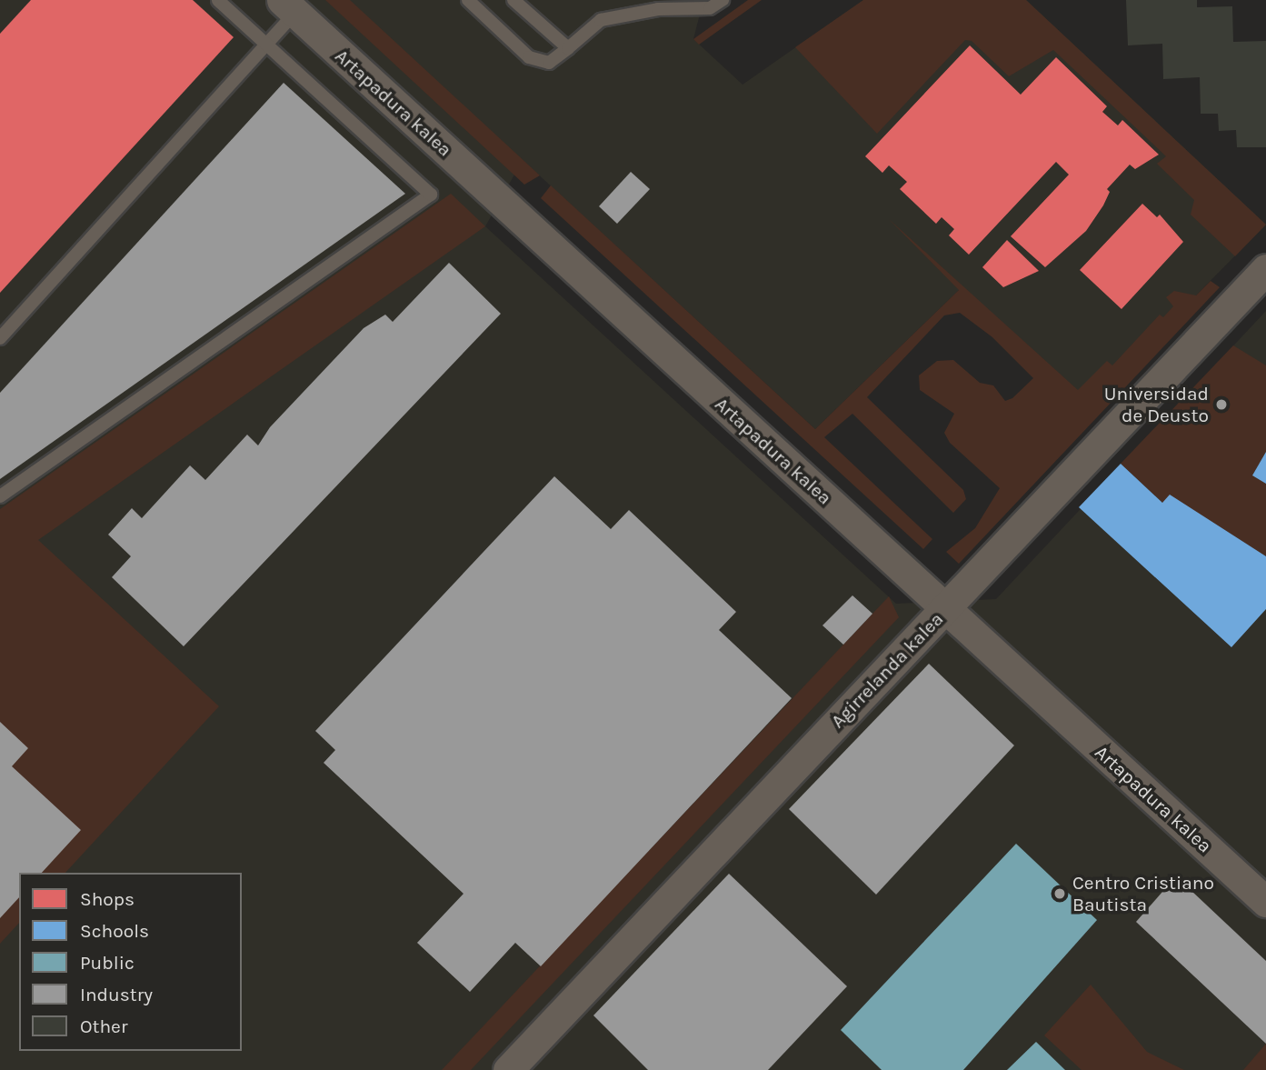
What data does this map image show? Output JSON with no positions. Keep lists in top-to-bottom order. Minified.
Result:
{"streets":{"street":["Artapadura kalea","Agirrelanda kalea"]},"crossings":[["Artapadura kalea","Agirrelanda kalea"]],"places":["Universidad de Deusto","Centro Cristiano Bautista"],"legend":["Shops","Schools","Public","Industry","Other"]}
